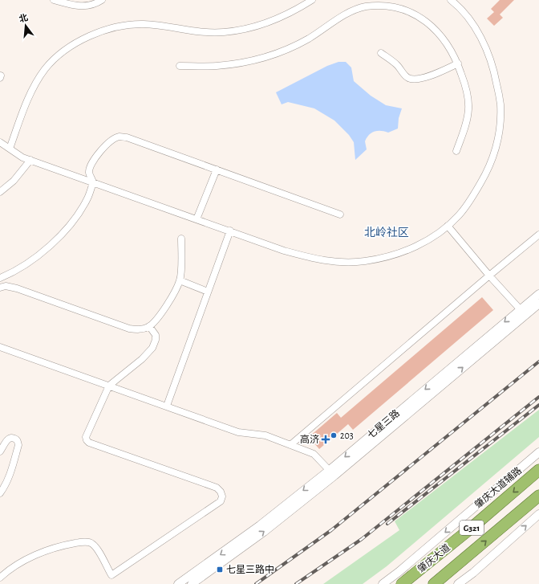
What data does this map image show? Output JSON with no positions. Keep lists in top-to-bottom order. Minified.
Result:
{"streets":{"highway":["G321","肇庆大道"],"street":["七星三路","肇庆大道辅路"]},"districts":["北岭社区"],"places":{"other":["203"],"health":["高济"],"transit":["七星三路中"]},"north":"top"}
